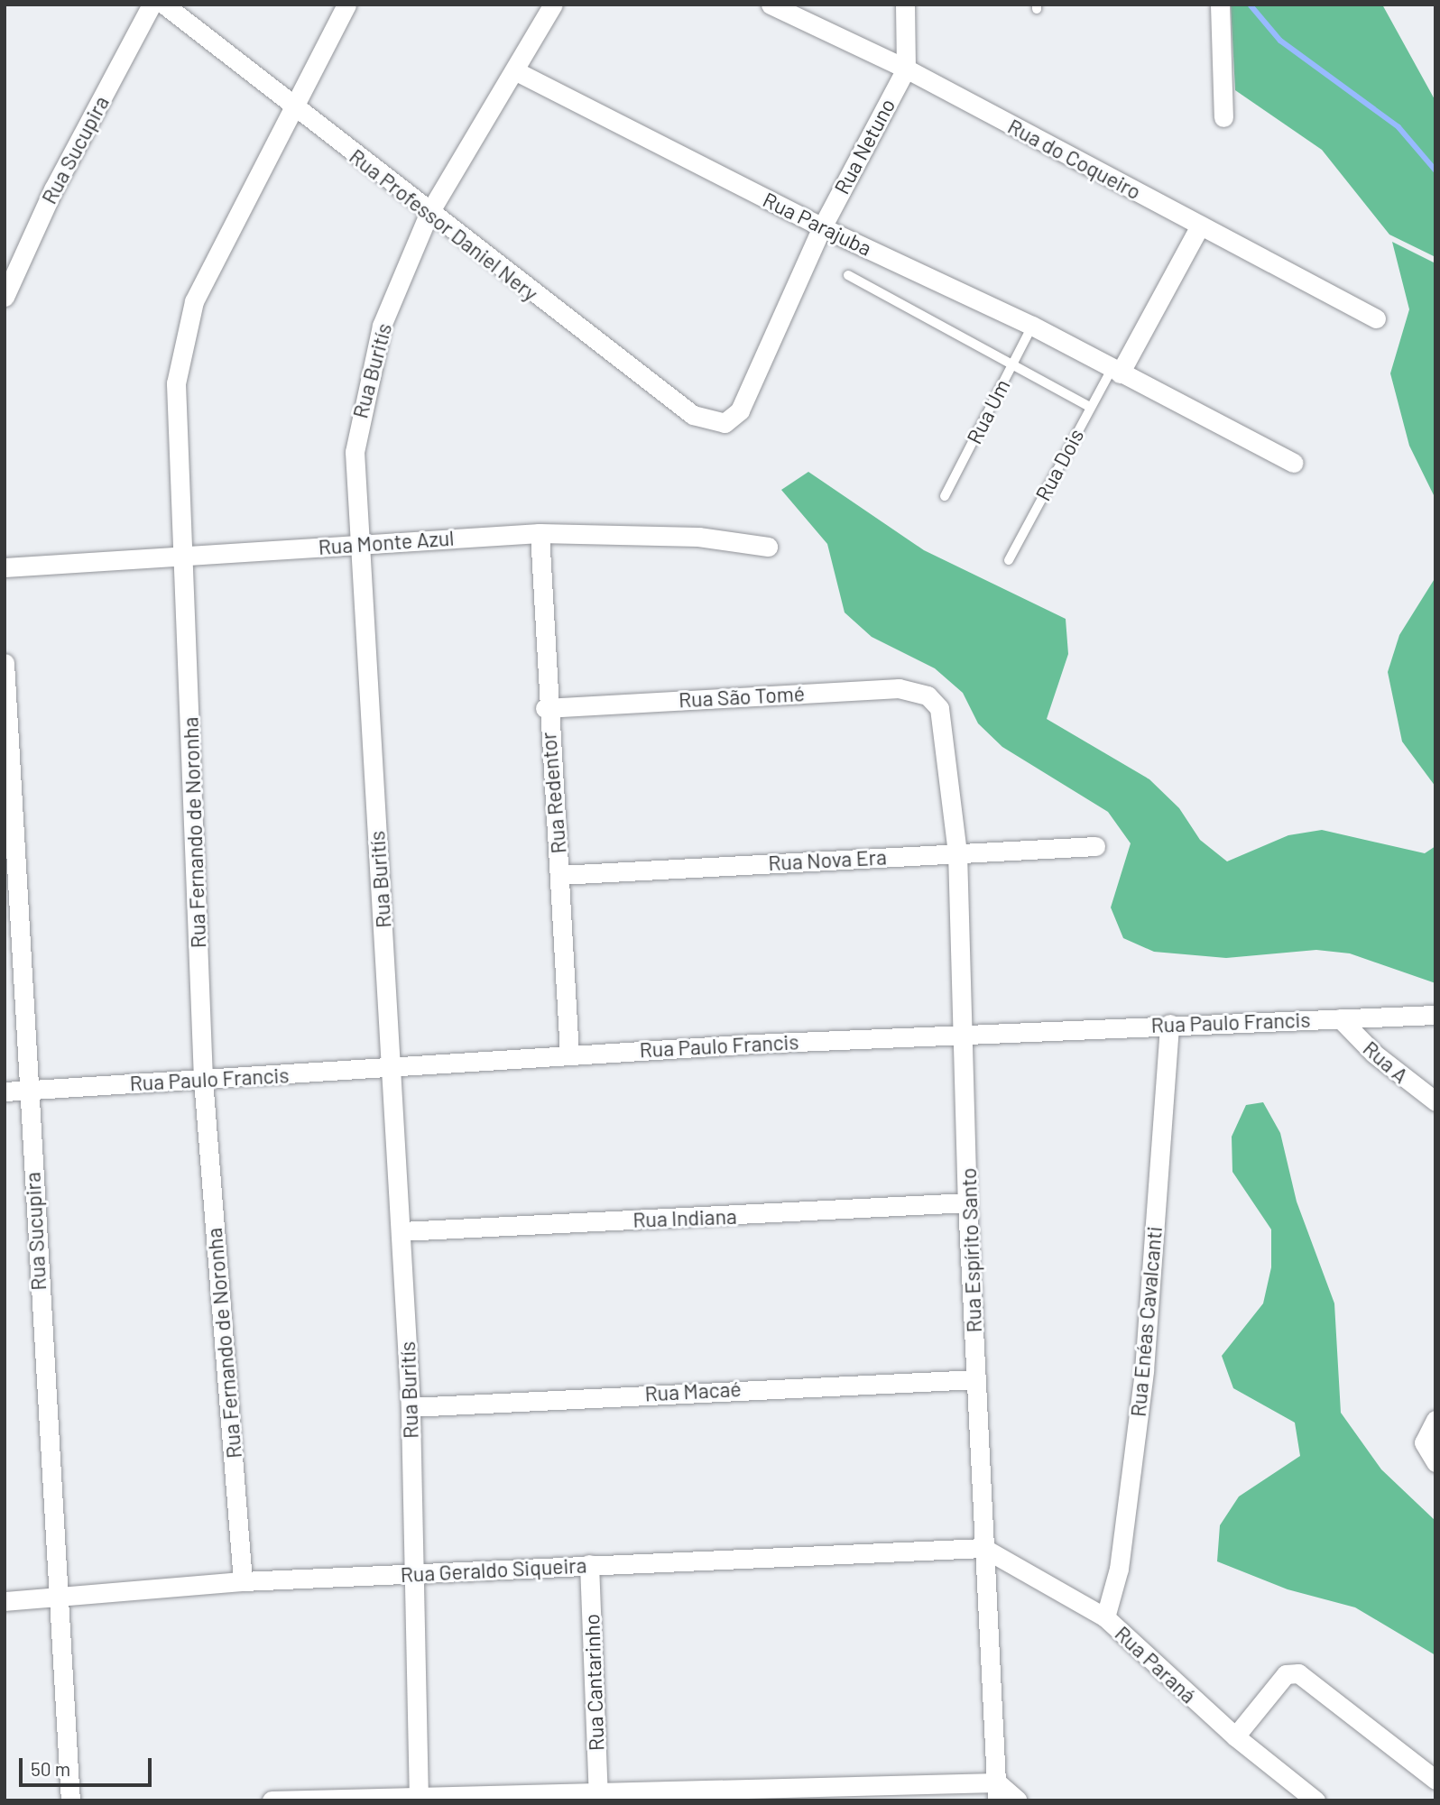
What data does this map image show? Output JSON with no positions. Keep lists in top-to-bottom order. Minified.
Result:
{"streets":{"street":["Rua Netuno","Rua Sucupira","Rua do Coqueiro","Rua Parajuba","Rua Professor Daniel Nery","Rua Buritís","Rua Monte Azul","Rua São Tomé","Rua Redentor","Rua Fernando de Noronha","Rua Nova Era","Rua Paulo Francis","Rua A","Rua Indiana","Rua Espírito Santo","Rua Enéas Cavalcanti","Rua Macaé","Rua Geraldo Siqueira","Rua Paraná","Rua Cantarinho"],"lane":["Rua Um","Rua Dois"]},"crossings":[["Rua Netuno","Rua do Coqueiro"],["Rua Netuno","Rua Parajuba"],["Rua Netuno","Rua Professor Daniel Nery"],["Rua Sucupira","Rua Paulo Francis"],["Rua Sucupira","Rua Geraldo Siqueira"],["Rua Parajuba","Rua Buritís"],["Rua Parajuba","Rua Um"],["Rua Parajuba","Rua Dois"],["Rua Professor Daniel Nery","Rua Buritís"],["Rua Professor Daniel Nery","Rua Fernando de Noronha"],["Rua Buritís","Rua Monte Azul"],["Rua Buritís","Rua Paulo Francis"],["Rua Buritís","Rua Indiana"],["Rua Buritís","Rua Macaé"],["Rua Buritís","Rua Geraldo Siqueira"],["Rua Monte Azul","Rua Redentor"],["Rua Monte Azul","Rua Fernando de Noronha"],["Rua São Tomé","Rua Redentor"],["Rua São Tomé","Rua Espírito Santo"],["Rua Redentor","Rua Nova Era"],["Rua Redentor","Rua Paulo Francis"],["Rua Fernando de Noronha","Rua Paulo Francis"],["Rua Fernando de Noronha","Rua Geraldo Siqueira"],["Rua Nova Era","Rua Espírito Santo"],["Rua Paulo Francis","Rua A"],["Rua Paulo Francis","Rua Espírito Santo"],["Rua Paulo Francis","Rua Enéas Cavalcanti"],["Rua Indiana","Rua Espírito Santo"],["Rua Espírito Santo","Rua Macaé"],["Rua Espírito Santo","Rua Geraldo Siqueira"],["Rua Espírito Santo","Rua Paraná"],["Rua Enéas Cavalcanti","Rua Paraná"],["Rua Geraldo Siqueira","Rua Paraná"],["Rua Geraldo Siqueira","Rua Cantarinho"]],"scale_bar":"50 m"}
